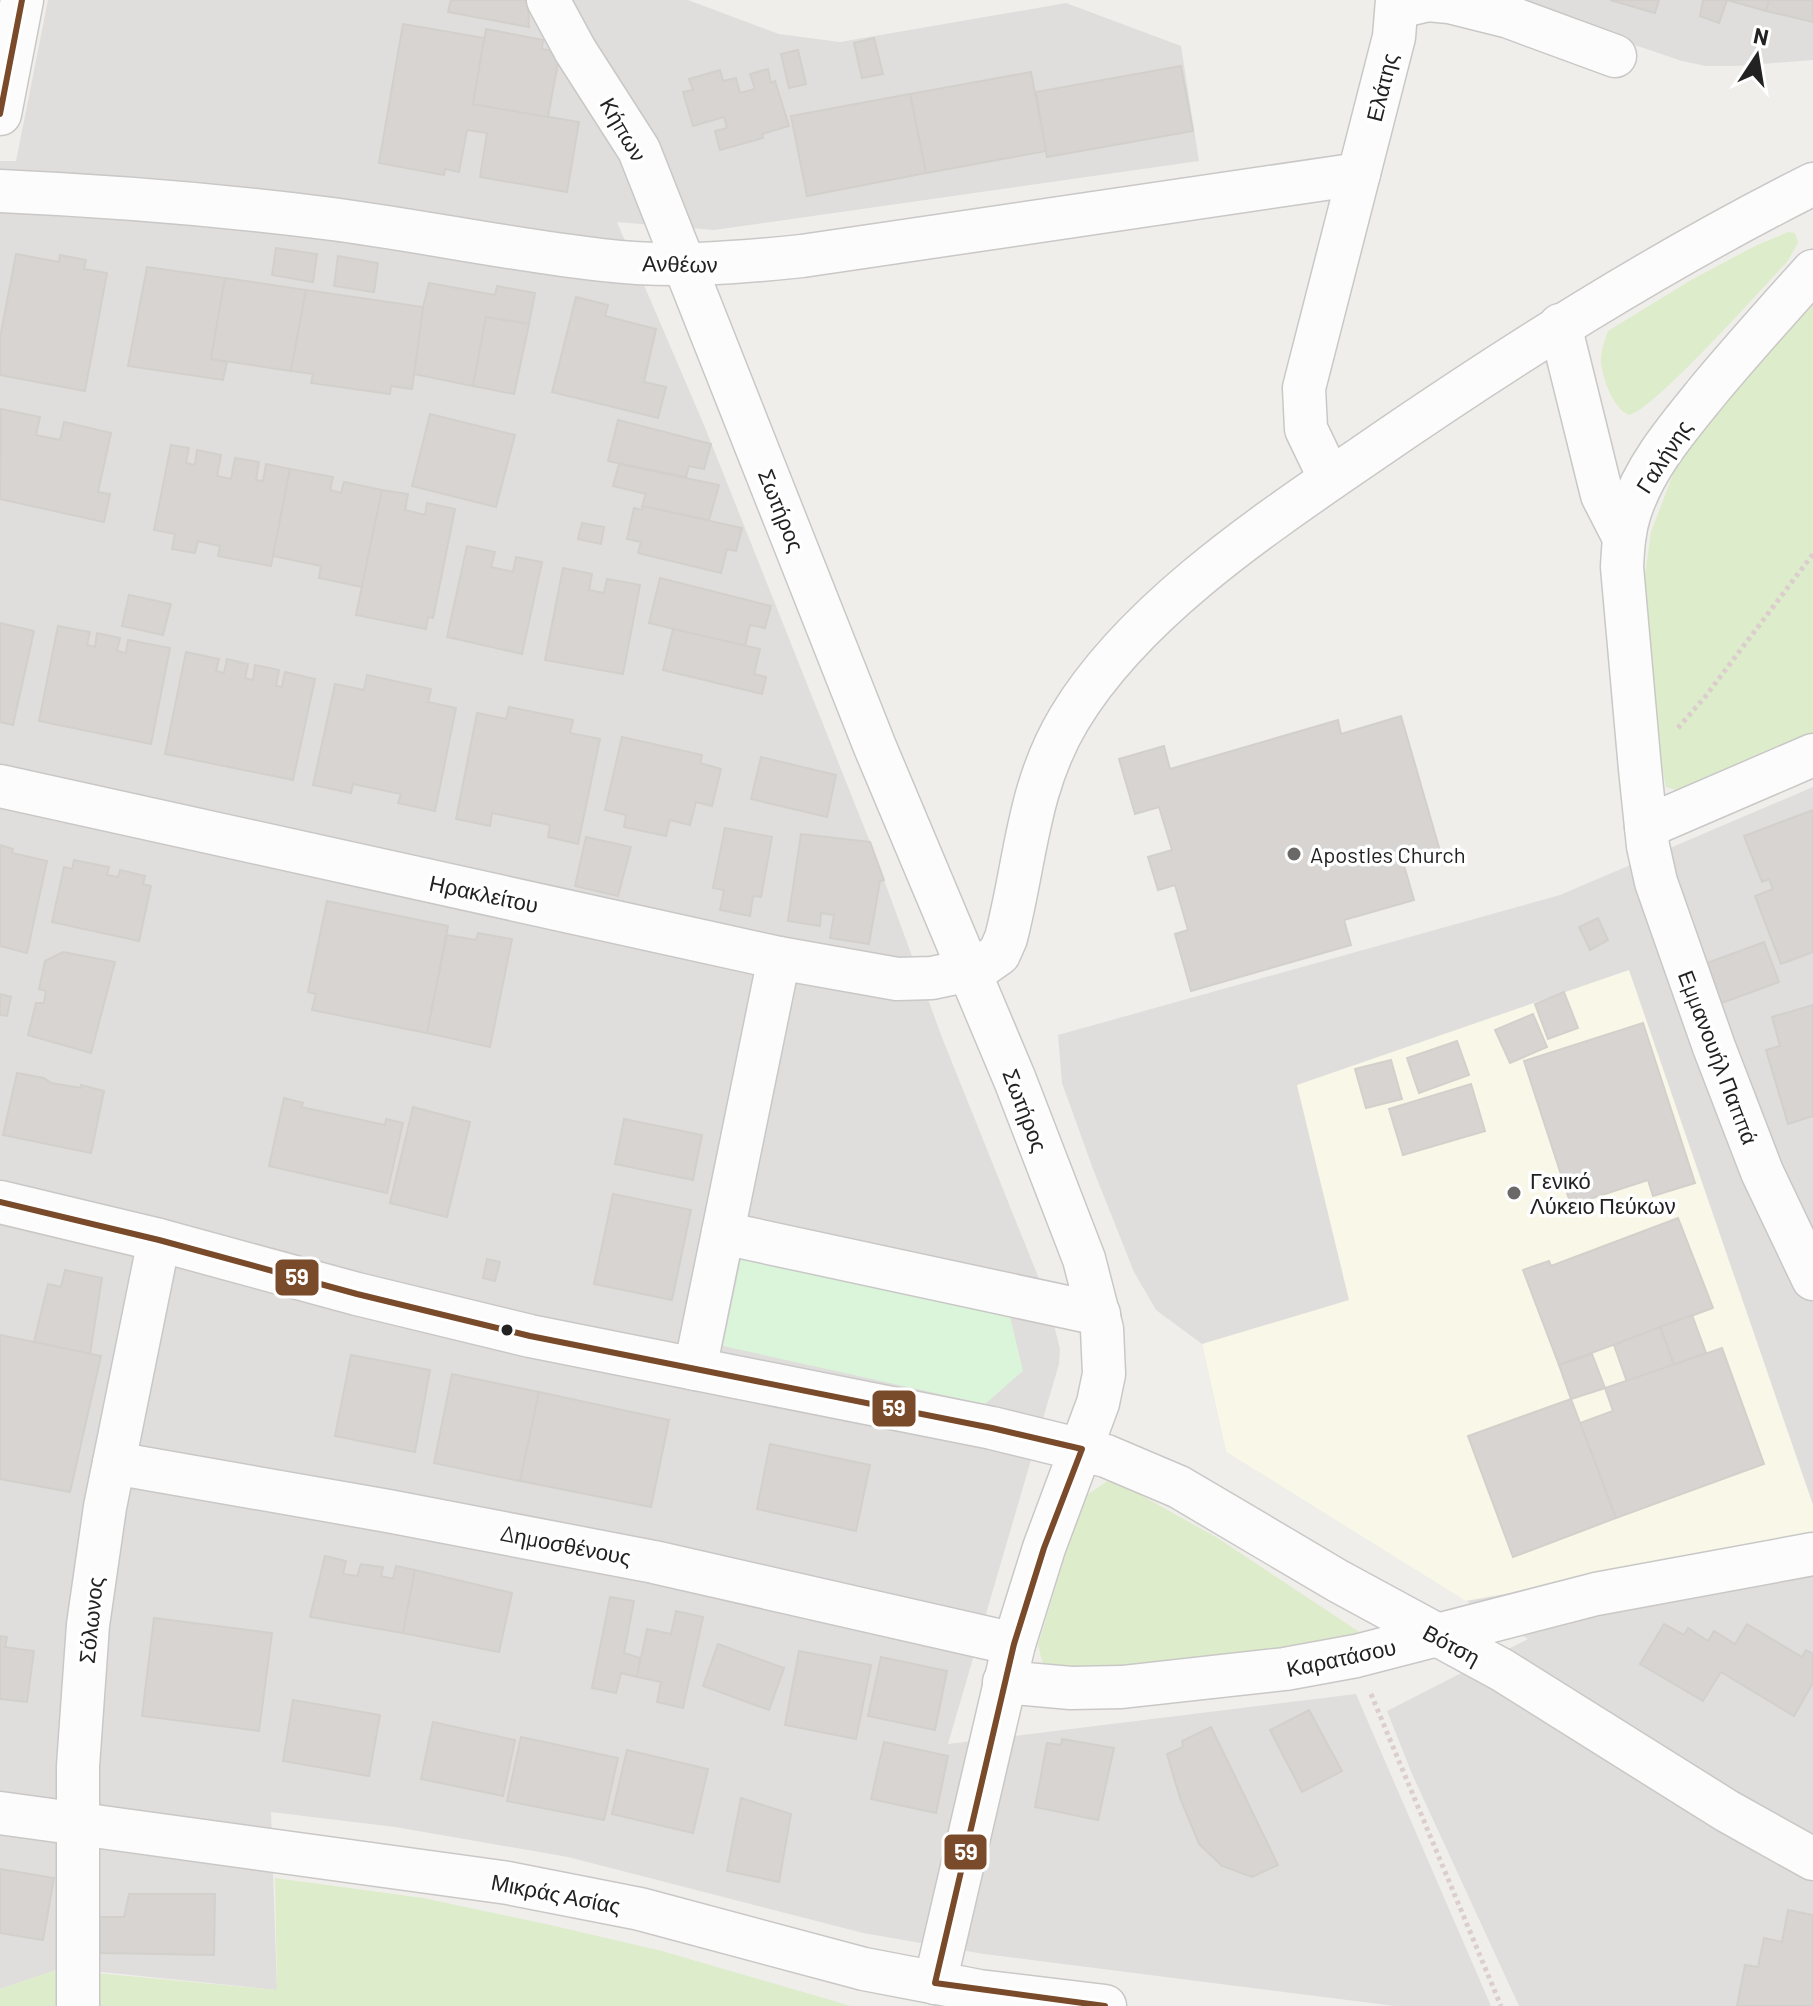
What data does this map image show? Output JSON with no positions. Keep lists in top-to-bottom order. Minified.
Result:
{"streets":{"street":["Ελάτης","Κήπων","Ανθέων","Γαλήνης","Σωτήρος","Ηρακλείτου","Εμμανουήλ Παππά","Δημοσθένους","Σόλωνος","Βότση","Καρατάσου","Μικράς Ασίας"]},"crossings":[["Ελάτης","Ανθέων"],["Κήπων","Ανθέων"],["Κήπων","Σωτήρος"],["Ανθέων","Σωτήρος"],["Γαλήνης","Εμμανουήλ Παππά"],["Σωτήρος","Ηρακλείτου"],["Σωτήρος","Δημοσθένους"],["Σωτήρος","Βότση"],["Σωτήρος","Καρατάσου"],["Σωτήρος","Μικράς Ασίας"],["Δημοσθένους","Σόλωνος"],["Δημοσθένους","Καρατάσου"],["Σόλωνος","Βότση"],["Σόλωνος","Μικράς Ασίας"],["Βότση","Καρατάσου"]],"places":["Apostles Church","Γενικό Λύκειο Πεύκων"],"lines":["transit line 59"],"north":"top"}
